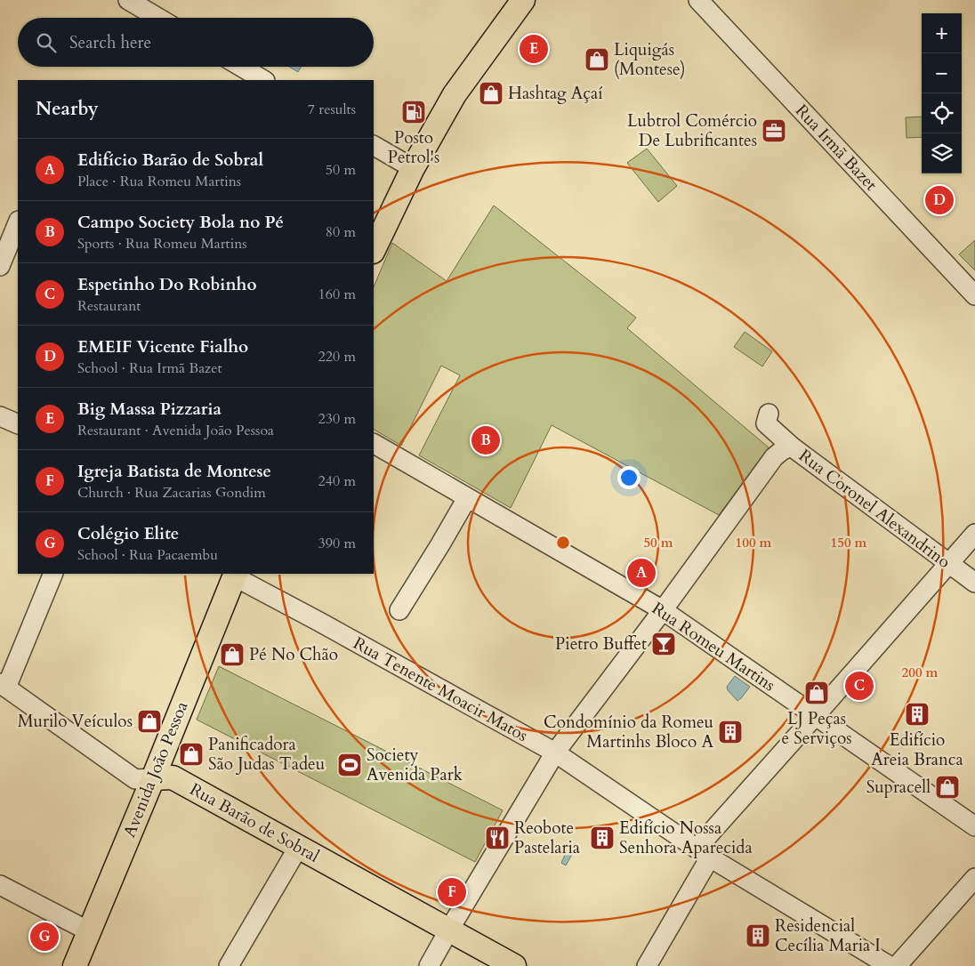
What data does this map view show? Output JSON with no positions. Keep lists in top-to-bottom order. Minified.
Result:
{"streets":{"main road":["Avenida João Pessoa","Rua Barão de Sobral"],"street":["Rua Irmã Bazet","Rua Coronel Alexandrino","Rua Romeu Martins","Rua Tenente Moacir Matos"]},"crossings":[["Rua Coronel Alexandrino","Rua Romeu Martins"],["Rua Tenente Moacir Matos","Avenida João Pessoa"],["Avenida João Pessoa","Rua Barão de Sobral"]],"places":{"shop":["Liquigás (Montese)","Hashtag Açaí","Pé No Chão","LJ Peças e Serviços","Murilo Veículos","Panificadora São Judas Tadeu","Supracell"],"fuel station":["Posto Petrol's"],"office":["Lubtrol Comércio De Lubrificantes"],"bar":["Pietro Buffet"],"building":["Edifício Areia Branca","Condomínio da Romeu Martinhs Bloco A","Edifício Nossa Senhora Aparecida","Residencial Cecília Maria I"],"sports":["Society Avenida Park"],"restaurant":["Reobote Pastelaria"]},"page":{"map_buttons":["+","−"],"search":"Search here","pins":["E","D","B","A","C","F","G"],"heading":["Nearby","7 results"],"list":[{"mark":"A","name":"Edifício Barão de Sobral","note":"Place · Rua Romeu Martins","value":"50 m"},{"mark":"B","name":"Campo Society Bola no Pé","note":"Sports · Rua Romeu Martins","value":"80 m"},{"mark":"C","name":"Espetinho Do Robinho","note":"Restaurant","value":"160 m"},{"mark":"D","name":"EMEIF Vicente Fialho","note":"School · Rua Irmã Bazet","value":"220 m"},{"mark":"E","name":"Big Massa Pizzaria","note":"Restaurant · Avenida João Pessoa","value":"230 m"},{"mark":"F","name":"Igreja Batista de Montese","note":"Church · Rua Zacarias Gondim","value":"240 m"},{"mark":"G","name":"Colégio Elite","note":"School · Rua Pacaembu","value":"390 m"}]},"rings":["50 m","100 m","150 m","200 m"]}
